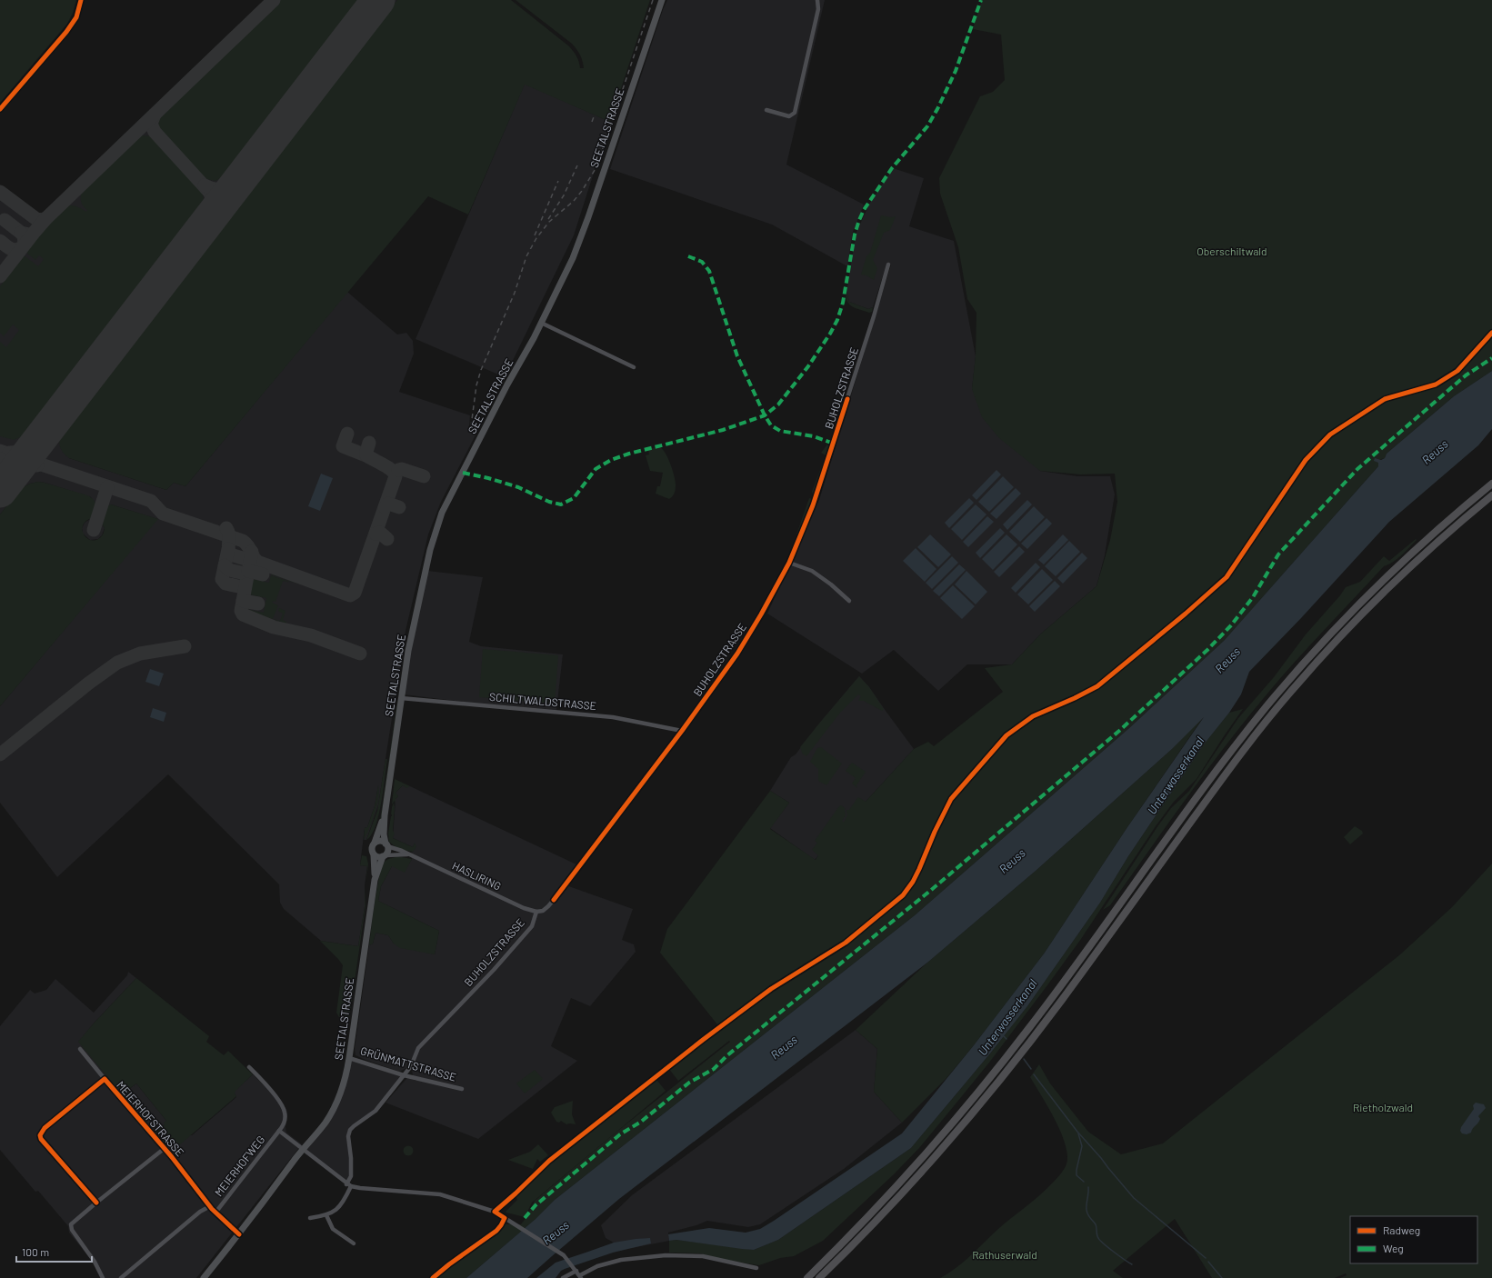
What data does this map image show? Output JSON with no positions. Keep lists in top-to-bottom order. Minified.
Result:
{"streets":{"main road":["SEETALSTRASSE"],"street":["BUHOLZSTRASSE","SCHILTWALDSTRASSE","HASLIRING","GRÜNMATTSTRASSE","MEIERHOFSTRASSE","MEIERHOFWEG"]},"crossings":[["SEETALSTRASSE","SCHILTWALDSTRASSE"],["SEETALSTRASSE","HASLIRING"],["SEETALSTRASSE","GRÜNMATTSTRASSE"],["SEETALSTRASSE","MEIERHOFSTRASSE"],["BUHOLZSTRASSE","SCHILTWALDSTRASSE"],["BUHOLZSTRASSE","HASLIRING"],["BUHOLZSTRASSE","GRÜNMATTSTRASSE"],["MEIERHOFSTRASSE","MEIERHOFWEG"]],"water":["Reuss","Unterwasserkanal"],"parks":["Oberschiltwald","Rietholzwald","Rathuserwald"],"legend":["Radweg","Weg"],"scale_bar":"100 m"}
